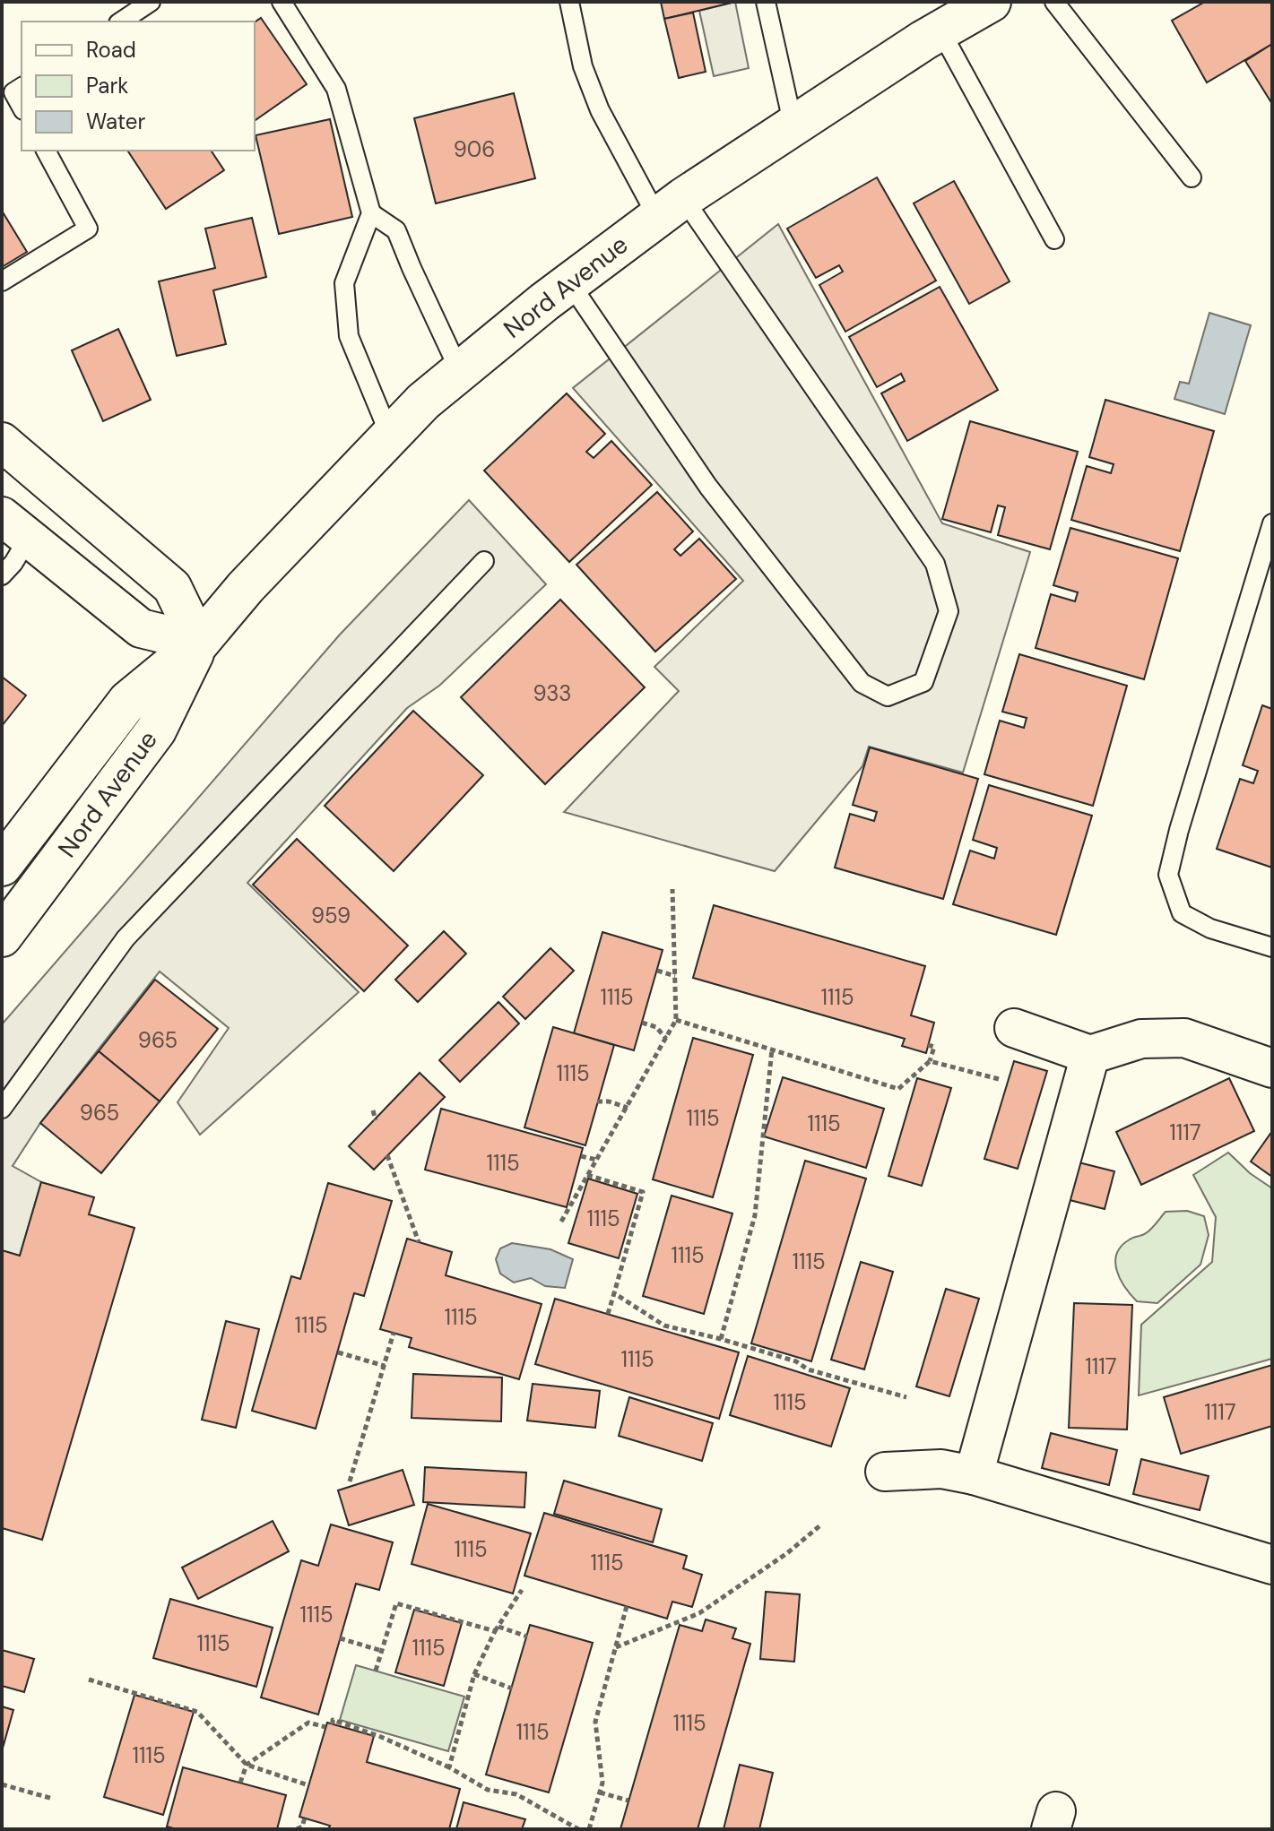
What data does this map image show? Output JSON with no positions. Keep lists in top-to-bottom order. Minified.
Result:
{"streets":{"main road":["Nord Avenue"]},"house_numbers":["906","933","959","1115","1115","965","1115","965","1115","1115","1117","1115","1115","1115","1115","1115","1115","1115","1117","1115","1117","1115","1115","1115","1115","1115","1115","1115","1115"],"legend":["Road","Park","Water"]}
